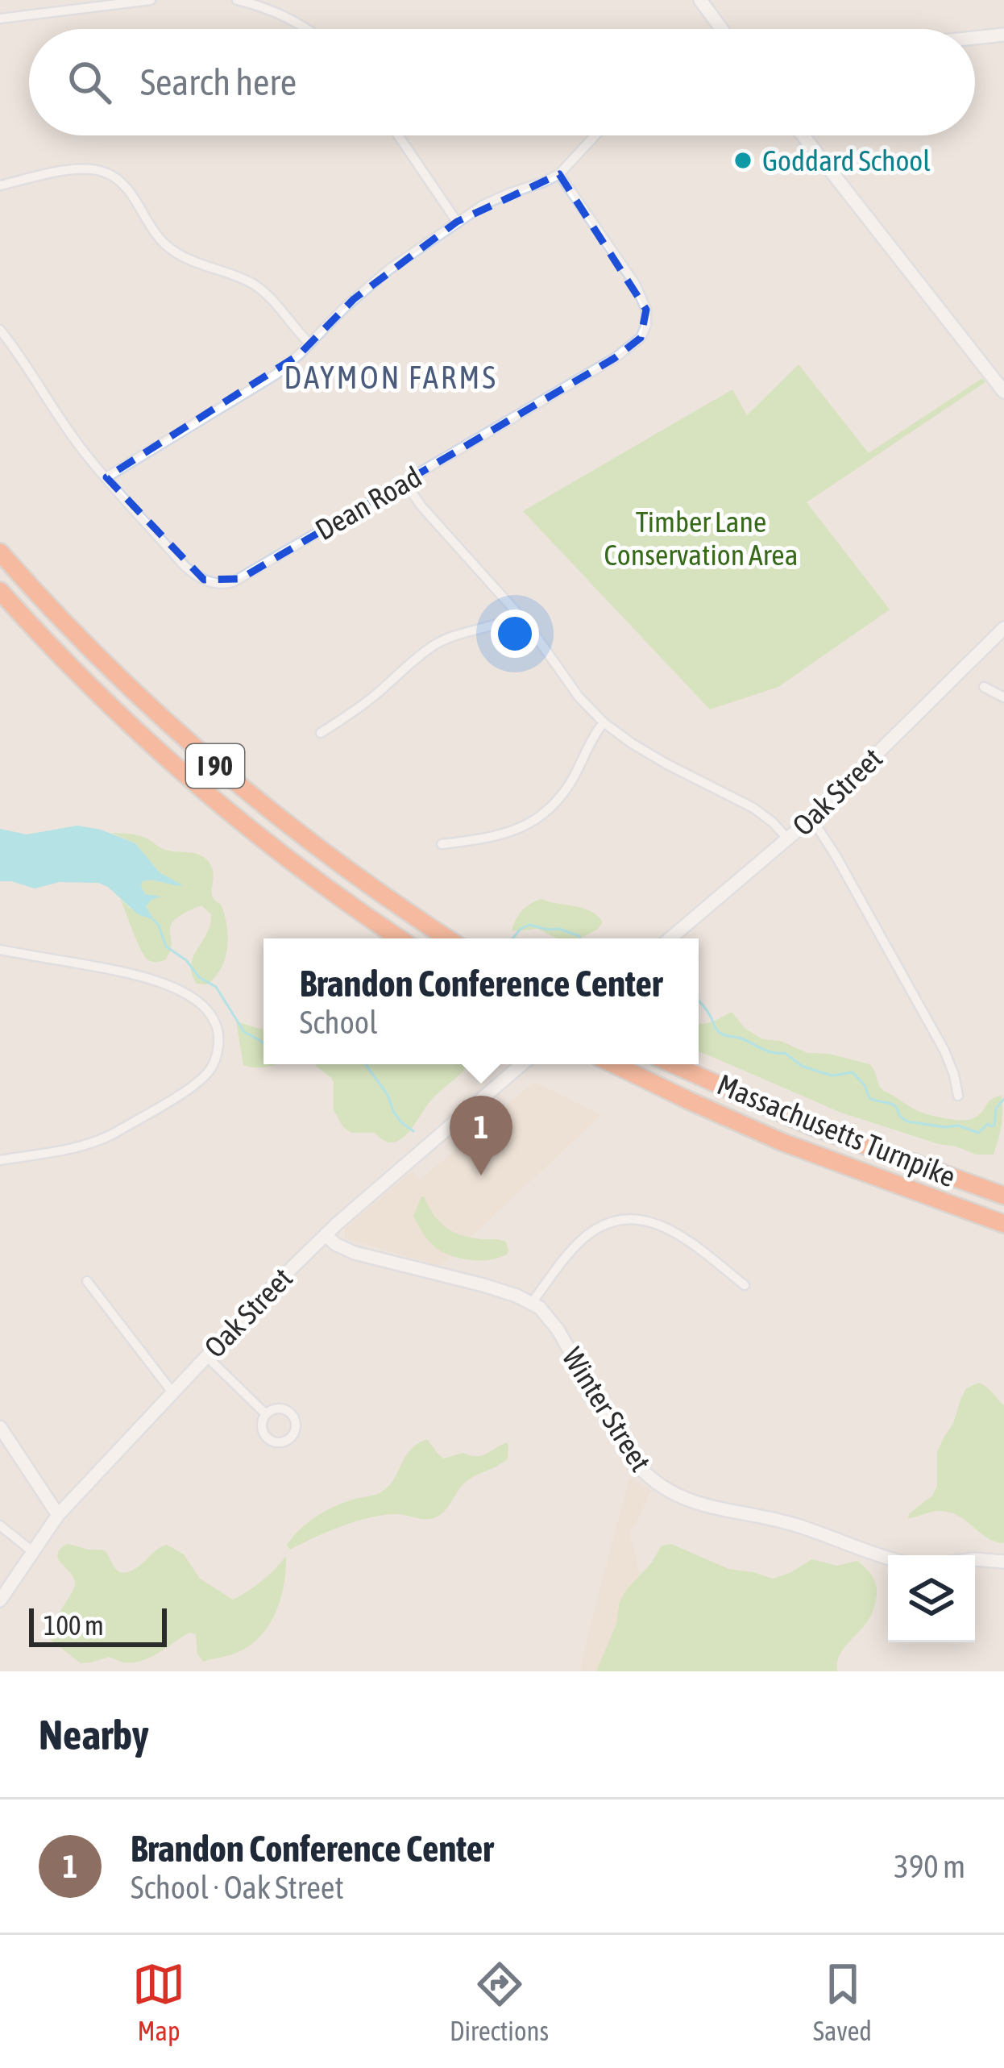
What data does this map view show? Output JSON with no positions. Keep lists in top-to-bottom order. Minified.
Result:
{"streets":{"highway":["I 90","Massachusetts Turnpike"],"main road":["Oak Street","Winter Street"],"street":["Dean Road"]},"crossings":[["Oak Street","Winter Street"]],"districts":["DAYMON FARMS"],"parks":["Timber Lane Conservation Area"],"places":["Goddard School"],"scale_bar":"100 m","page":{"search":"Search here","popup":["Brandon Conference Center","School"],"pins":"1","scale":"100 m","heading":"Nearby","list":[{"mark":"1","name":"Brandon Conference Center","note":"School · Oak Street","value":"390 m"}],"nav":["Map","Directions","Saved"]}}
